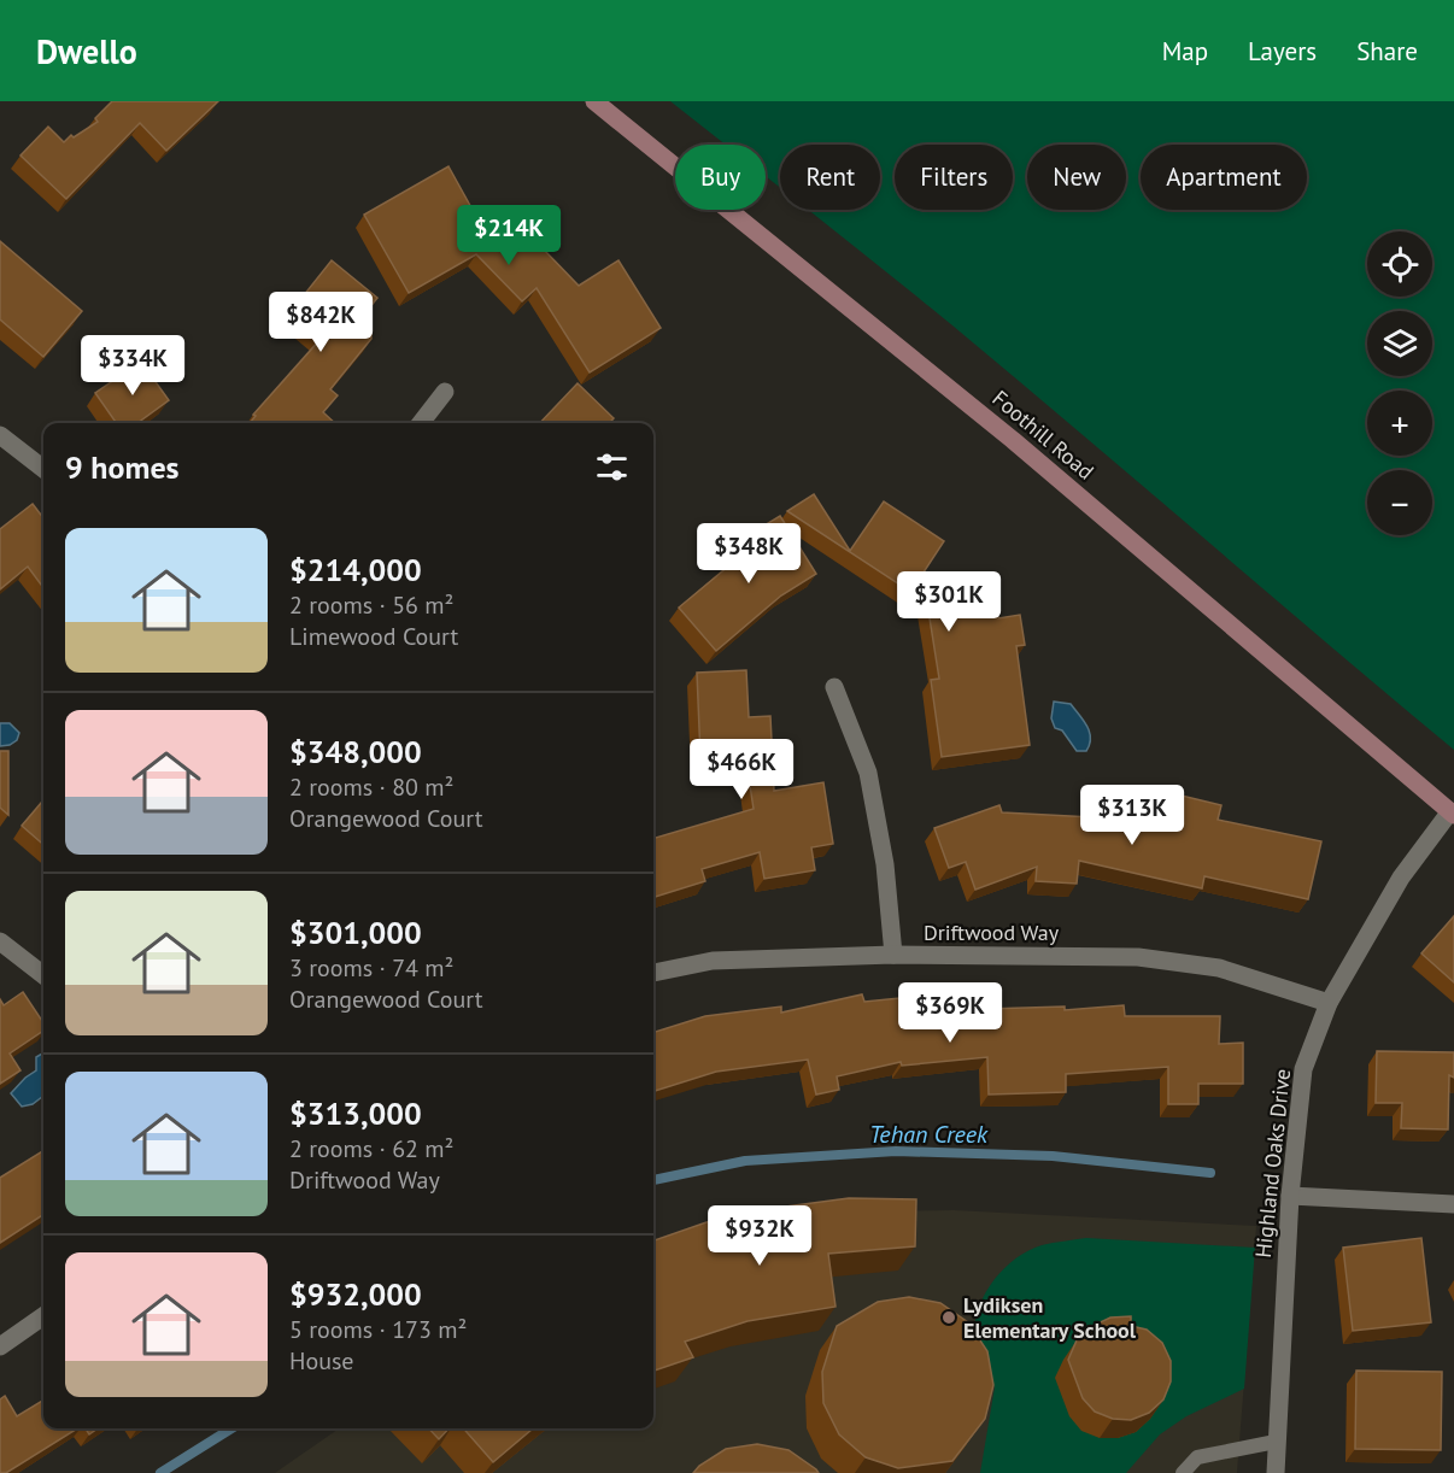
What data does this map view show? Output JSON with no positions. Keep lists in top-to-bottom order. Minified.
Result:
{"streets":{"main road":["Foothill Road"],"street":["Driftwood Way","Highland Oaks Drive"]},"crossings":[["Foothill Road","Highland Oaks Drive"],["Driftwood Way","Highland Oaks Drive"]],"water":["Tehan Creek"],"places":["Lydiksen Elementary School"],"page":{"header":"Dwello","nav":["Map","Layers","Share"],"chip":["Buy","Rent","Filters","New","Apartment"],"price":["$214K","$842K","$334K","$348K","$301K","$466K","$313K","$369K","$932K"],"map_buttons":["+","−"],"heading":"9 homes","list":[{"name":"$214,000","note":"2 rooms · 56 m² · Limewood Court"},{"name":"$348,000","note":"2 rooms · 80 m² · Orangewood Court"},{"name":"$301,000","note":"3 rooms · 74 m² · Orangewood Court"},{"name":"$313,000","note":"2 rooms · 62 m² · Driftwood Way"},{"name":"$932,000","note":"5 rooms · 173 m² · House"}]}}
